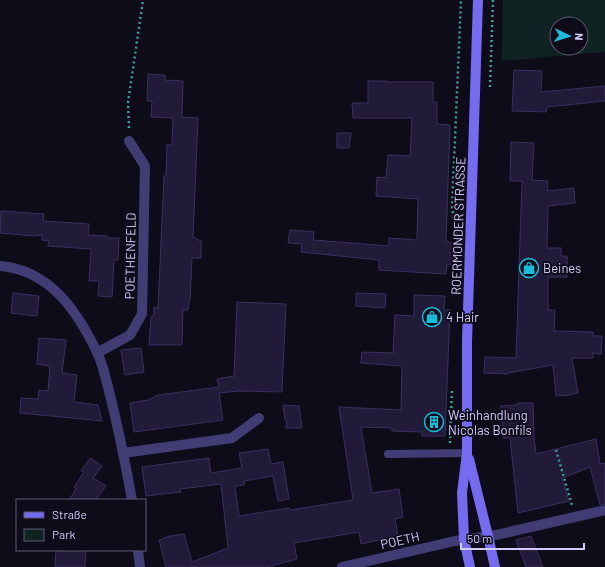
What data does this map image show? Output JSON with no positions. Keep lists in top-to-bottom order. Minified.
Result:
{"streets":{"main road":["ROERMONDER STRASSE"],"street":["POETHENFELD","POETH"]},"crossings":[["ROERMONDER STRASSE","POETH"]],"places":{"shop":["Beines","4 Hair"],"building":["Weinhandlung Nicolas Bonfils"]},"legend":["Straße","Park"],"scale_bar":"50 m","north":"right"}
